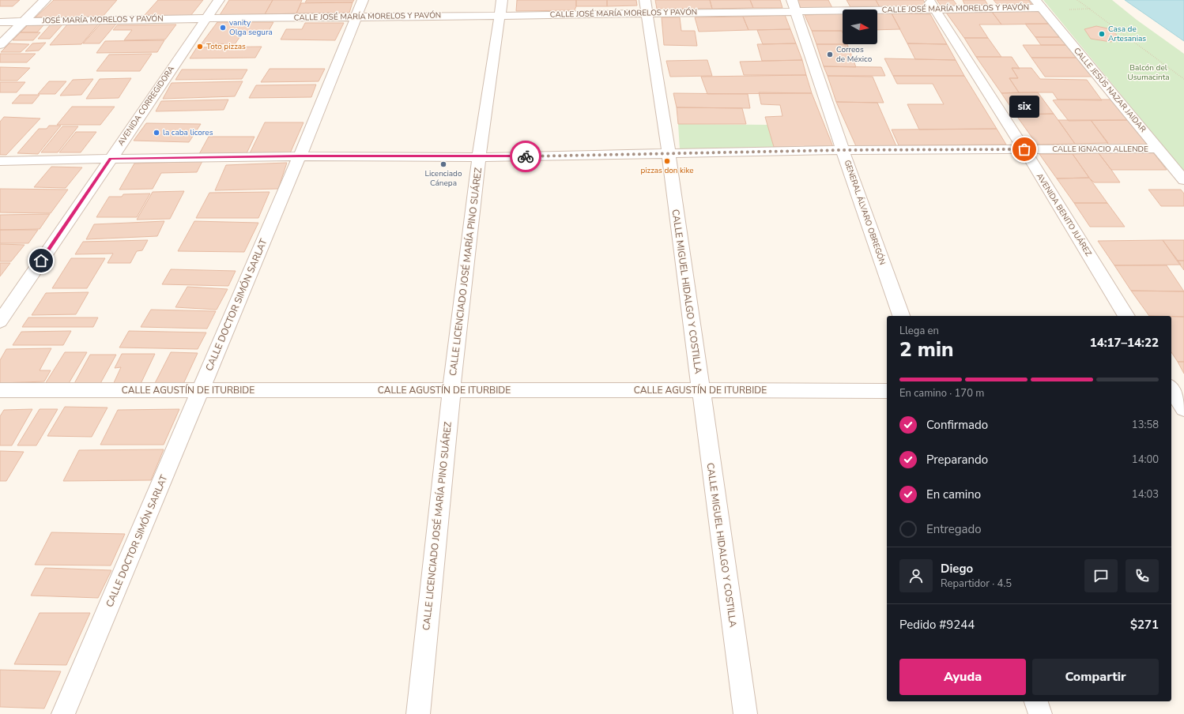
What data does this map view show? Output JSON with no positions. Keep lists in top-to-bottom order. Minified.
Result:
{"streets":{"street":["CALLE JOSÉ MARÍA MORELOS Y PAVÓN","JOSÉ MARÍA MORELOS Y PAVÓN","CALLE JESÚS NAZAR JAIDAR","AVENIDA CORREGIDORA","CALLE IGNACIO ALLENDE","GENERAL ÁLVARO OBREGÓN","AVENIDA BENITO JUÁREZ","CALLE LICENCIADO JOSÉ MARÍA PINO SUÁREZ","CALLE MIGUEL HIDALGO Y COSTILLA","CALLE DOCTOR SIMÓN SARLAT","CALLE AGUSTÍN DE ITURBIDE"]},"crossings":[["CALLE JOSÉ MARÍA MORELOS Y PAVÓN","JOSÉ MARÍA MORELOS Y PAVÓN"],["CALLE JOSÉ MARÍA MORELOS Y PAVÓN","CALLE JESÚS NAZAR JAIDAR"],["CALLE JOSÉ MARÍA MORELOS Y PAVÓN","AVENIDA CORREGIDORA"],["CALLE JOSÉ MARÍA MORELOS Y PAVÓN","GENERAL ÁLVARO OBREGÓN"],["CALLE JOSÉ MARÍA MORELOS Y PAVÓN","AVENIDA BENITO JUÁREZ"],["CALLE JOSÉ MARÍA MORELOS Y PAVÓN","CALLE LICENCIADO JOSÉ MARÍA PINO SUÁREZ"],["CALLE JOSÉ MARÍA MORELOS Y PAVÓN","CALLE MIGUEL HIDALGO Y COSTILLA"],["CALLE JOSÉ MARÍA MORELOS Y PAVÓN","CALLE DOCTOR SIMÓN SARLAT"],["JOSÉ MARÍA MORELOS Y PAVÓN","AVENIDA CORREGIDORA"],["CALLE JESÚS NAZAR JAIDAR","CALLE IGNACIO ALLENDE"],["AVENIDA CORREGIDORA","CALLE IGNACIO ALLENDE"],["CALLE IGNACIO ALLENDE","GENERAL ÁLVARO OBREGÓN"],["CALLE IGNACIO ALLENDE","AVENIDA BENITO JUÁREZ"],["CALLE IGNACIO ALLENDE","CALLE LICENCIADO JOSÉ MARÍA PINO SUÁREZ"],["CALLE IGNACIO ALLENDE","CALLE MIGUEL HIDALGO Y COSTILLA"],["CALLE IGNACIO ALLENDE","CALLE DOCTOR SIMÓN SARLAT"],["CALLE LICENCIADO JOSÉ MARÍA PINO SUÁREZ","CALLE AGUSTÍN DE ITURBIDE"],["CALLE MIGUEL HIDALGO Y COSTILLA","CALLE AGUSTÍN DE ITURBIDE"],["CALLE DOCTOR SIMÓN SARLAT","CALLE AGUSTÍN DE ITURBIDE"]],"parks":["Balcón del Usumacinta"],"places":["vanity Olga segura","Casa de Artesanias","Toto pizzas","Correos de México","la caba licores","six","pizzas don kike","Licenciado Cánepa"],"north":"right","page":{"bubble":"six","heading":["2 min","Llega en","14:17–14:22"],"panel":["Diego","Repartidor · 4.5","Pedido #9244","$271"],"bar":"En camino · 170 m","list":[["Confirmado","13:58"],["Preparando","14:00"],["En camino","14:03"],"Entregado"],"buttons":["Ayuda","Compartir"]}}
